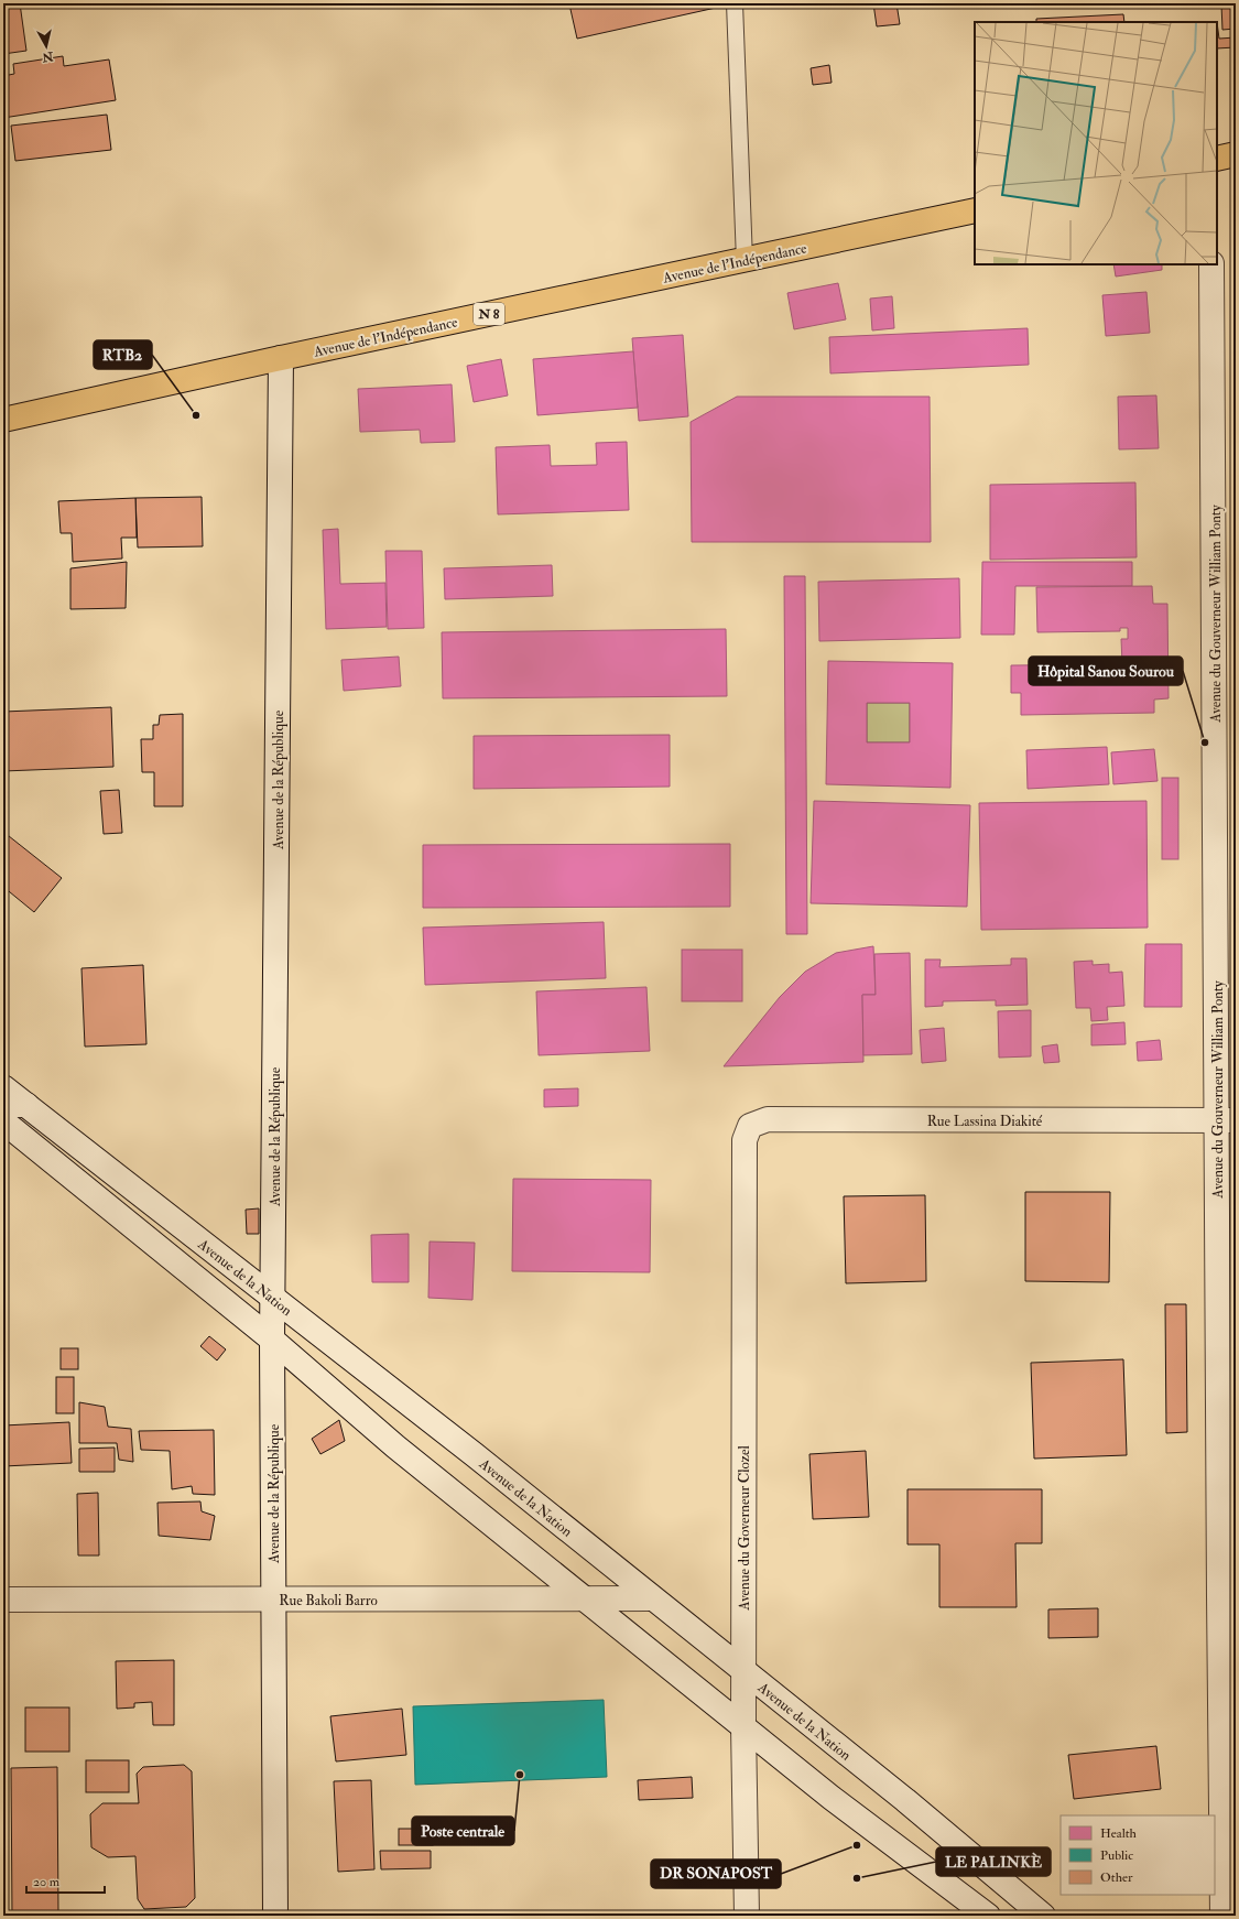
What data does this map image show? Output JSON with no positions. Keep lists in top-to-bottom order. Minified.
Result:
{"streets":{"highway":["Avenue de l'Indépendance","N 8"],"street":["Avenue du Gouverneur William Ponty","Avenue de la République","Rue Lassina Diakité","Avenue de la Nation","Avenue du Governeur Clozel","Rue Bakoli Barro"]},"crossings":[["Avenue de l'Indépendance","Avenue de la République"],["Avenue du Gouverneur William Ponty","Rue Lassina Diakité"],["Avenue de la République","Avenue de la Nation"],["Avenue de la République","Rue Bakoli Barro"],["Rue Lassina Diakité","Avenue du Governeur Clozel"],["Avenue de la Nation","Avenue du Governeur Clozel"],["Avenue de la Nation","Rue Bakoli Barro"]],"places":["RTB2","Hôpital Sanou Sourou","Poste centrale","DR SONAPOST","LE PALINKÈ"],"legend":["Health","Public","Other"],"scale_bar":"20 m","north":"bottom"}
